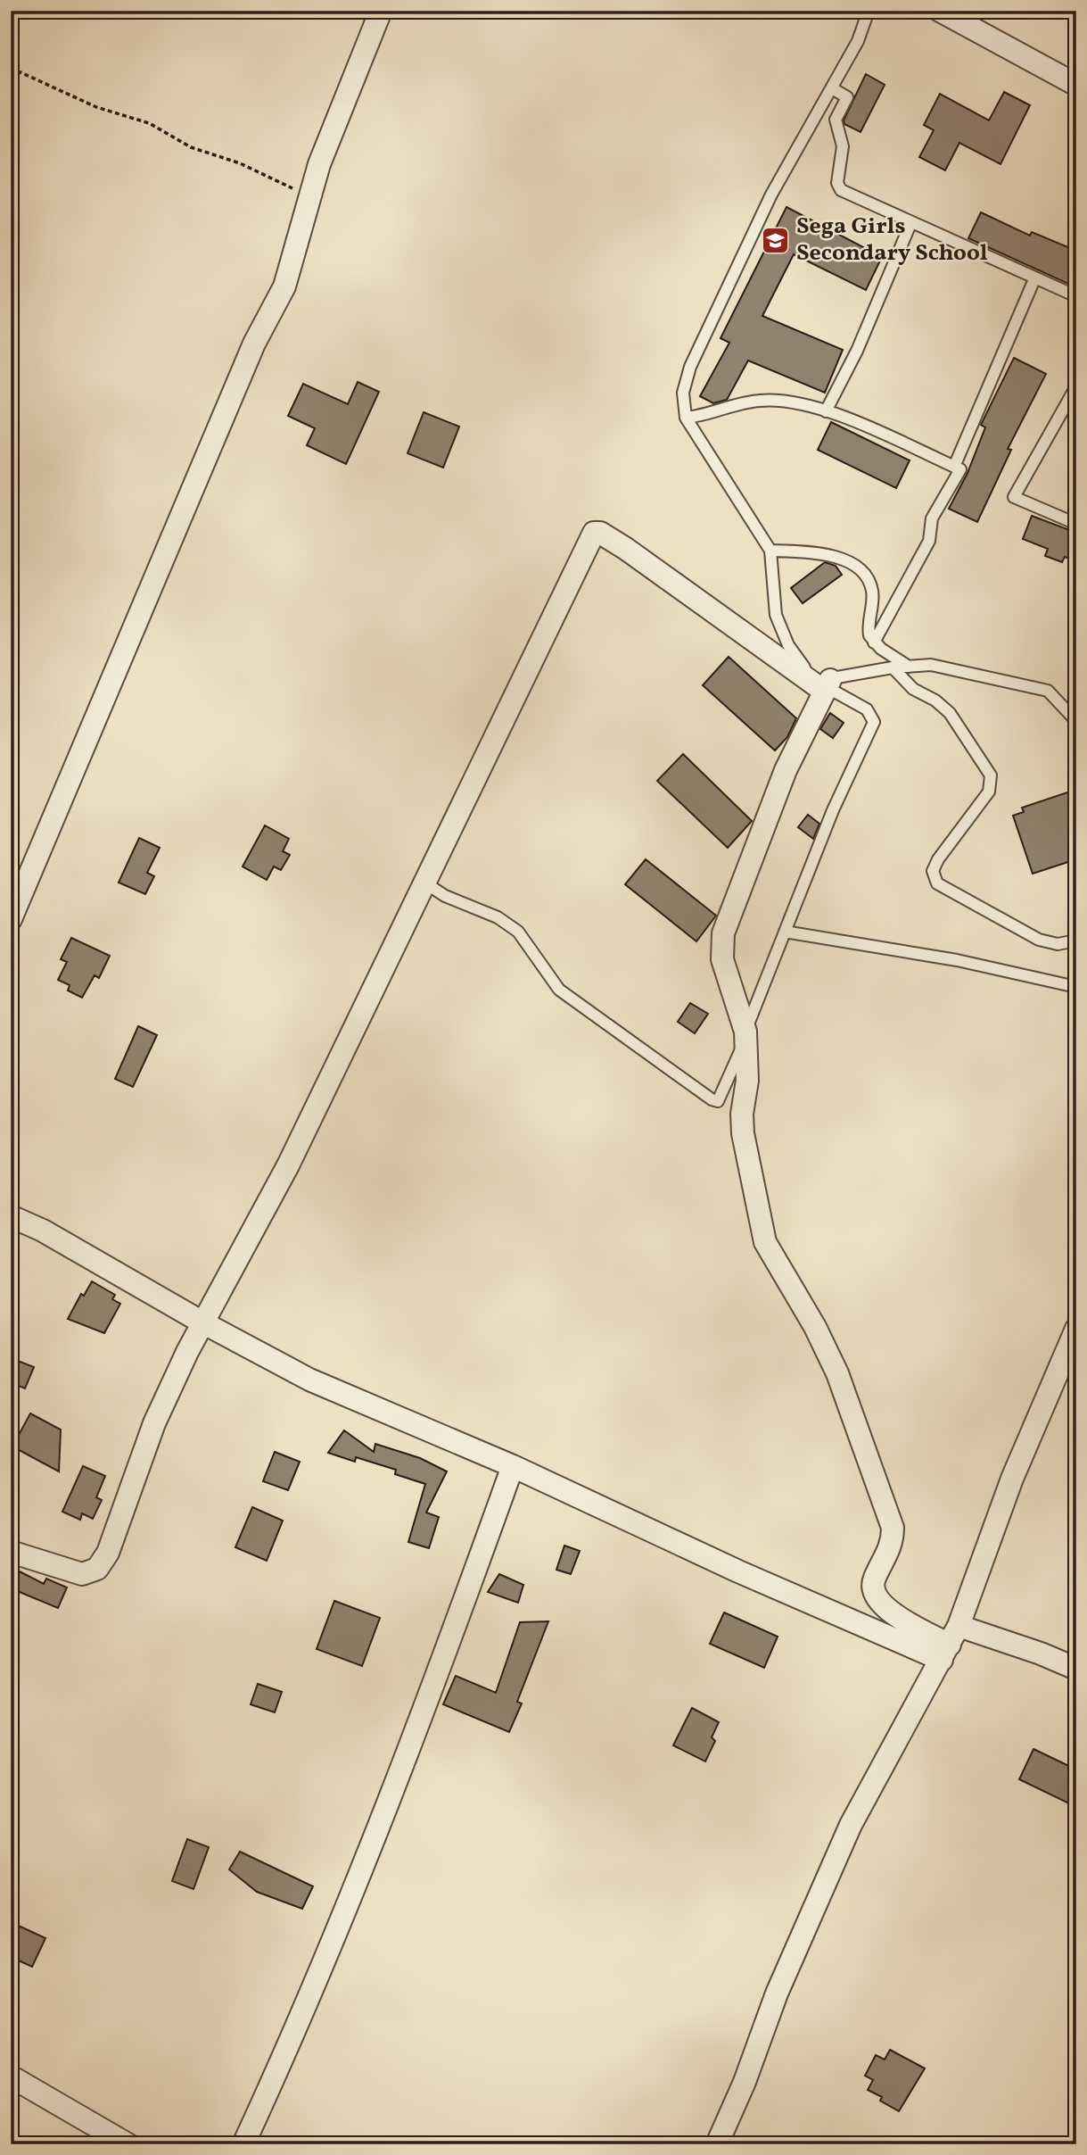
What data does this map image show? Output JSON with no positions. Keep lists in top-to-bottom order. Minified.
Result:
{"places":{"school or university":["Sega Girls Secondary School"]}}
